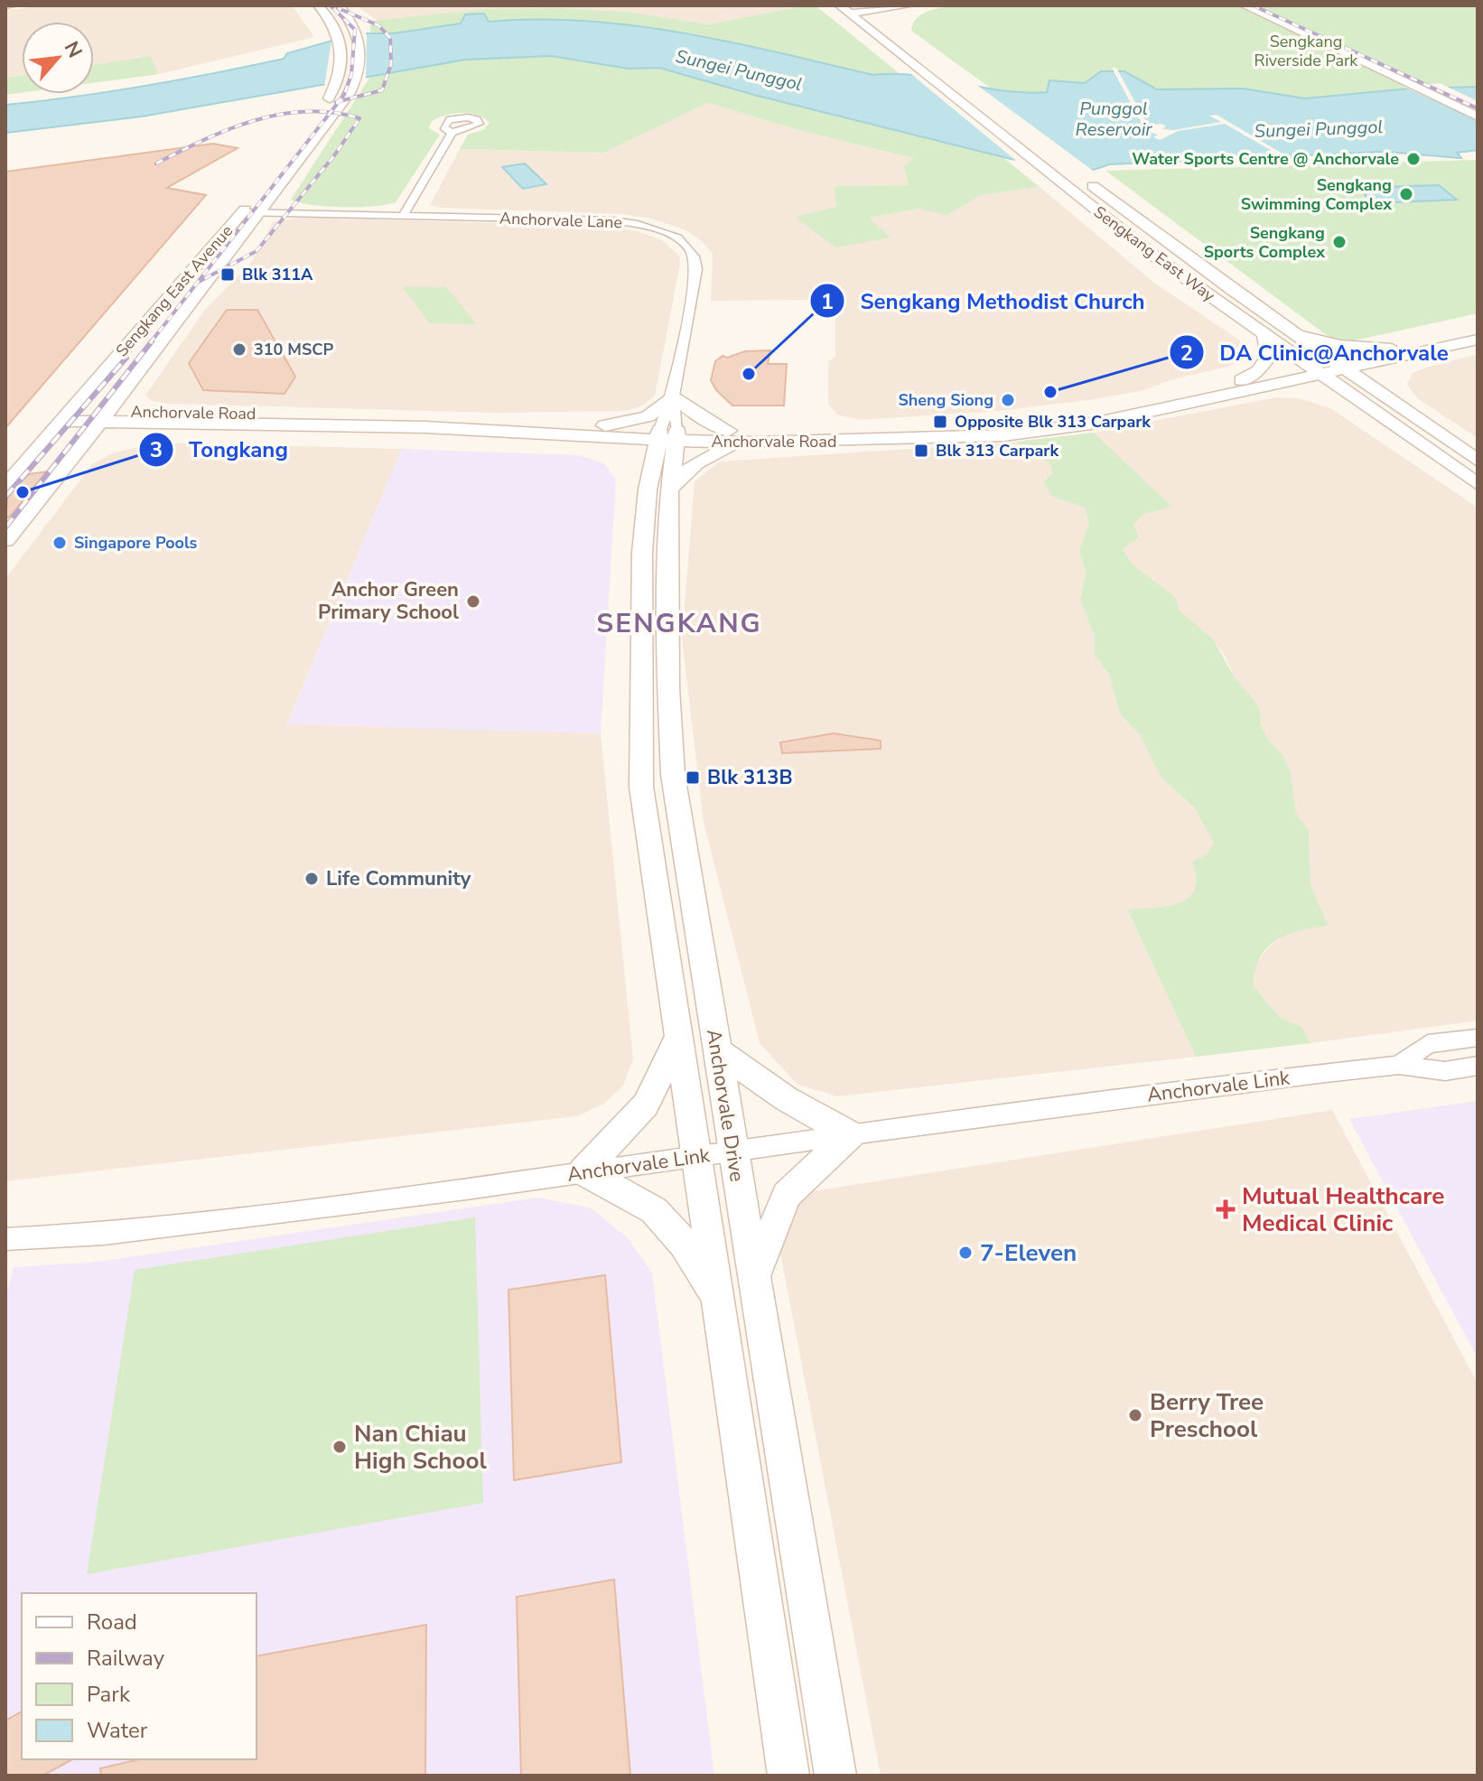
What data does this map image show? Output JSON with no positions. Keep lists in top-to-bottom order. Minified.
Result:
{"streets":{"main road":["Sengkang East Way","Sengkang East Avenue","Anchorvale Road","Anchorvale Drive"],"street":["Anchorvale Lane","Anchorvale Link"]},"crossings":[["Anchorvale Lane","Sengkang East Avenue"],["Anchorvale Lane","Anchorvale Road"],["Anchorvale Lane","Anchorvale Drive"],["Sengkang East Way","Anchorvale Road"],["Sengkang East Avenue","Anchorvale Road"],["Anchorvale Road","Anchorvale Drive"],["Anchorvale Link","Anchorvale Drive"]],"districts":["SENGKANG"],"water":["Sungei Punggol","Punggol Reservoir"],"parks":["Sengkang Riverside Park"],"places":{"other":["Water Sports Centre @ Anchorvale","Sengkang Swimming Complex","Sengkang Sports Complex","310 MSCP","Sengkang Methodist Church","DA Clinic@Anchorvale","Sheng Siong","Tongkang","Singapore Pools","Anchor Green Primary School","Life Community","7-Eleven","Berry Tree Preschool","Nan Chiau High School"],"transit":["Blk 311A","Opposite Blk 313 Carpark","Blk 313 Carpark","Blk 313B"],"health":["Mutual Healthcare Medical Clinic"]},"legend":["Road","Railway","Park","Water"],"north":"top right"}
